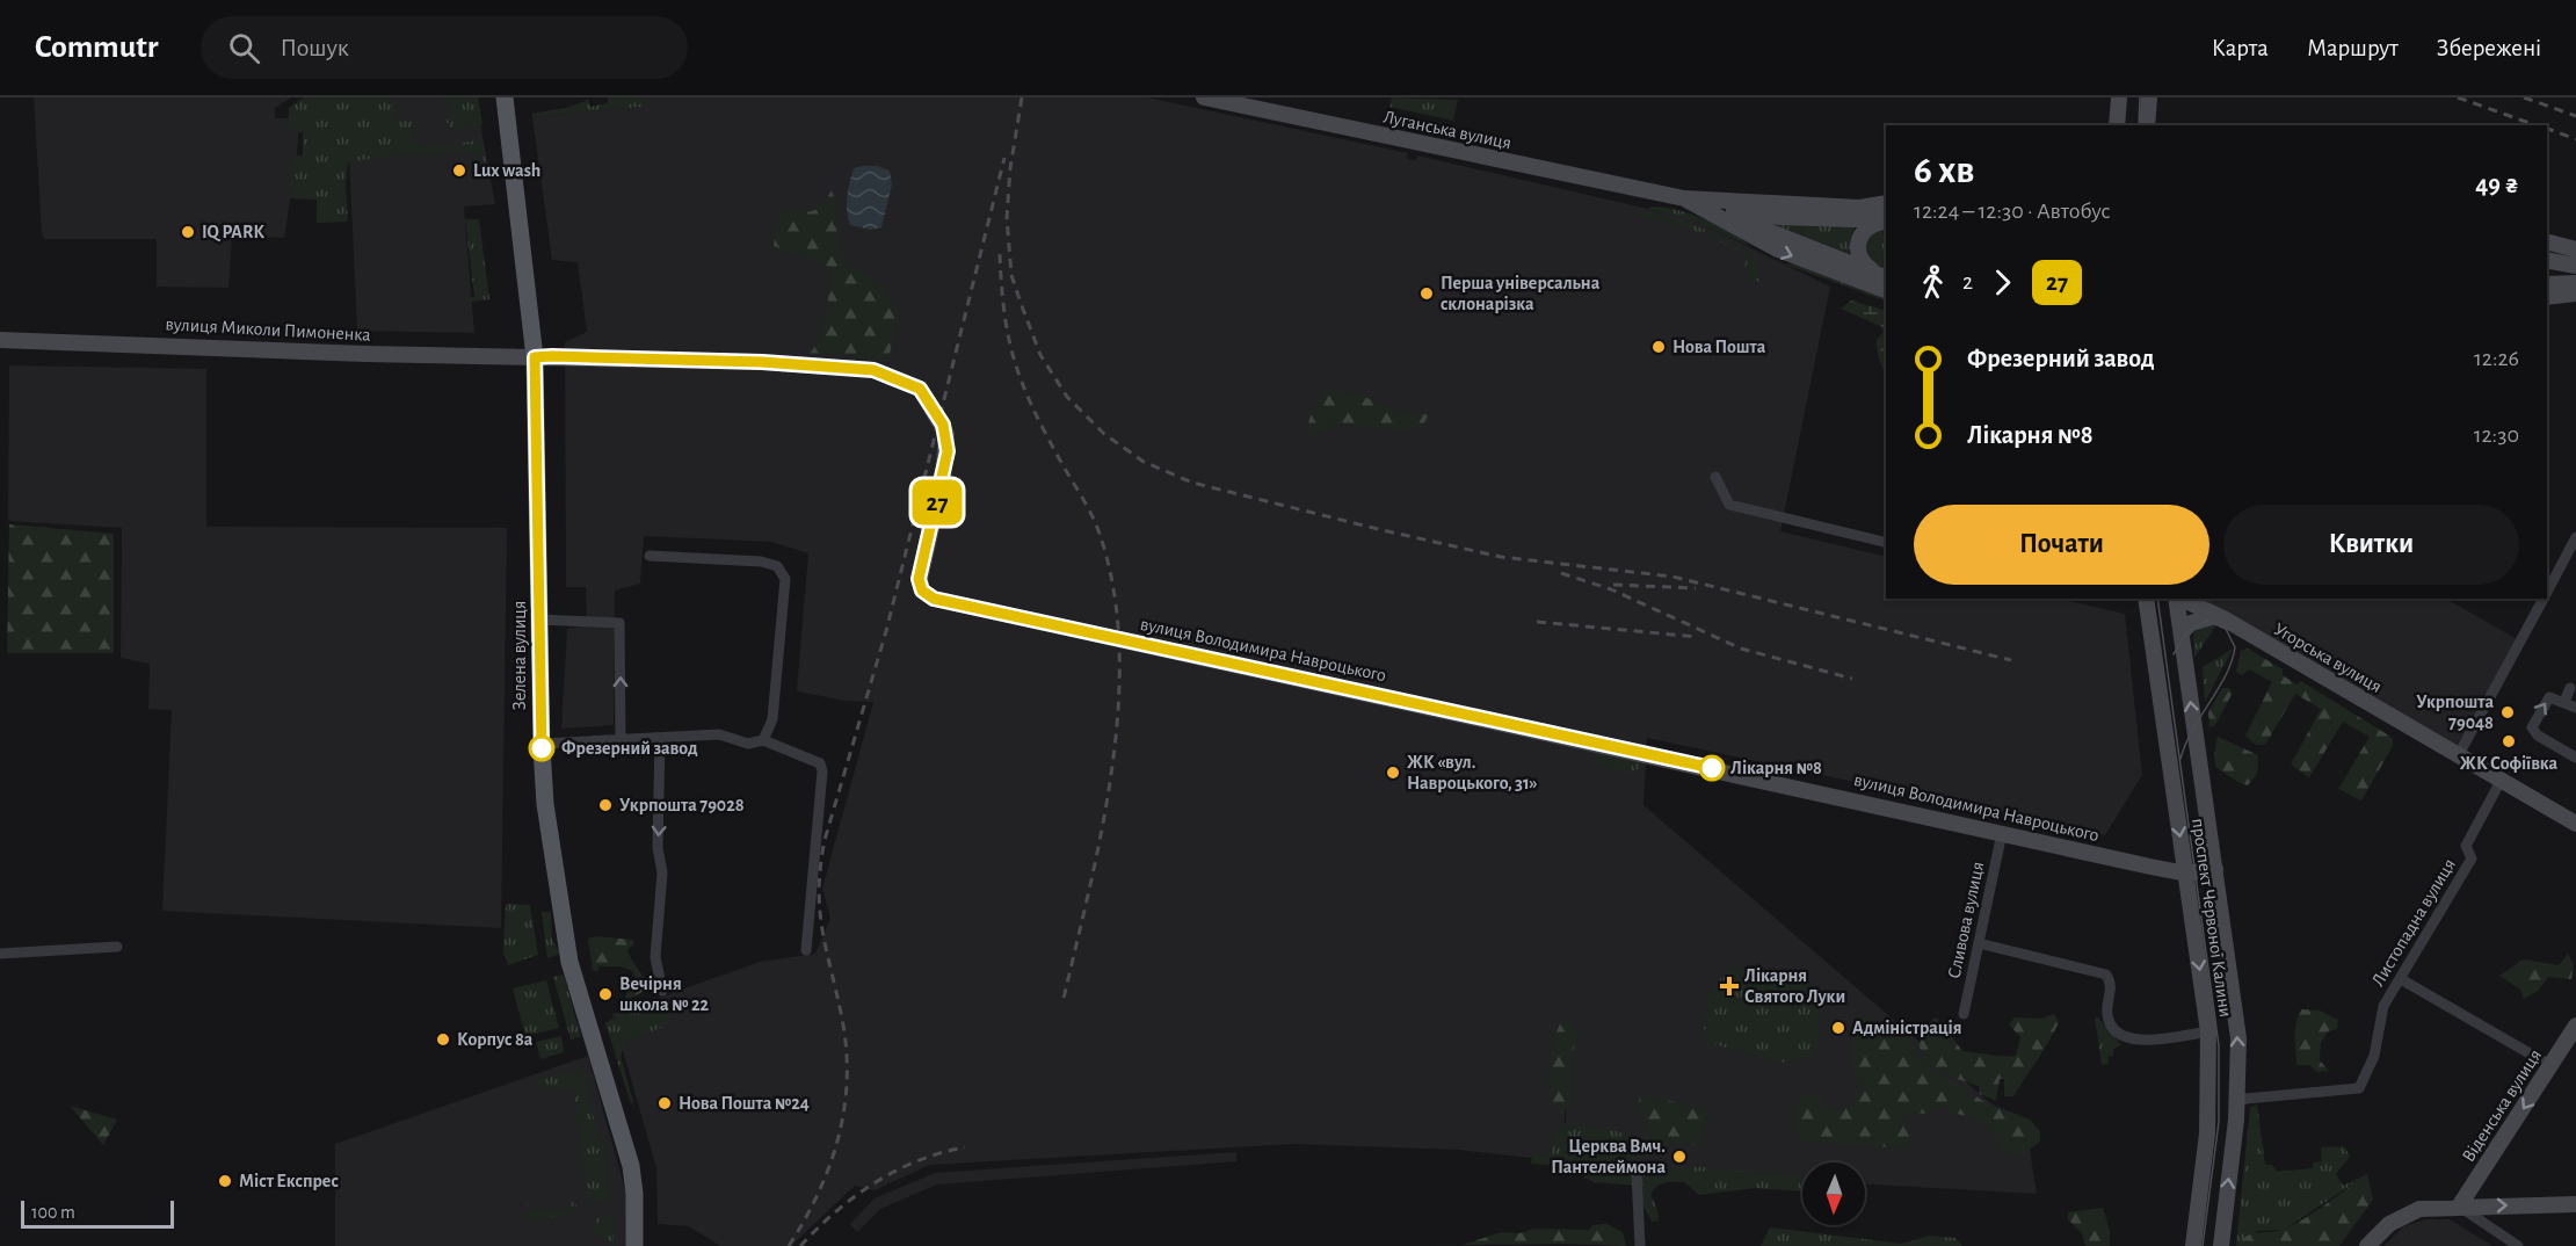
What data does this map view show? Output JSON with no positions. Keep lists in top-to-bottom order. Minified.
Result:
{"streets":{"main road":["Зелена вулиця"],"street":["Луганська вулиця","вулиця Миколи Пимоненка","вулиця Володимира Навроцького","Угорська вулиця","проспект Червоної Калини","Сливова вулиця","Листопадна вулиця","Віденська вулиця"]},"crossings":[["вулиця Миколи Пимоненка","вулиця Володимира Навроцького"],["вулиця Миколи Пимоненка","Зелена вулиця"],["вулиця Володимира Навроцького","Зелена вулиця"],["вулиця Володимира Навроцького","проспект Червоної Калини"],["вулиця Володимира Навроцького","Сливова вулиця"],["Угорська вулиця","Листопадна вулиця"],["проспект Червоної Калини","Листопадна вулиця"]],"one_way":["Віденська вулиця"],"places":{"other":["Lux wash","IQ PARK","Перша універсальна склонарізка","Нова Пошта","Укрпошта 79048","ЖК Софіївка","Фрезерний завод","Лікарня №8","ЖК «вул. Навроцького, 31»","Укрпошта 79028","Вечірня школа № 22","Адміністрація","Корпус 8а","Нова Пошта №24","Церква Вмч. Пантелеймона","Міст Експрес"],"health":["Лікарня Святого Луки"]},"lines":["bus line 27"],"scale_bar":"100 m","north":"bottom","page":{"header":"Commutr","search":"Пошук","nav":["Карта","Маршрут","Збережені"],"on_map":"27","heading":["6 хв","12:24 – 12:30 · Автобус","49 ₴"],"legs":["2","27"],"list":[{"name":"Фрезерний завод","value":"12:26"},{"name":"Лікарня №8","value":"12:30"}],"buttons":["Почати","Квитки"],"scale":"100 m"}}
